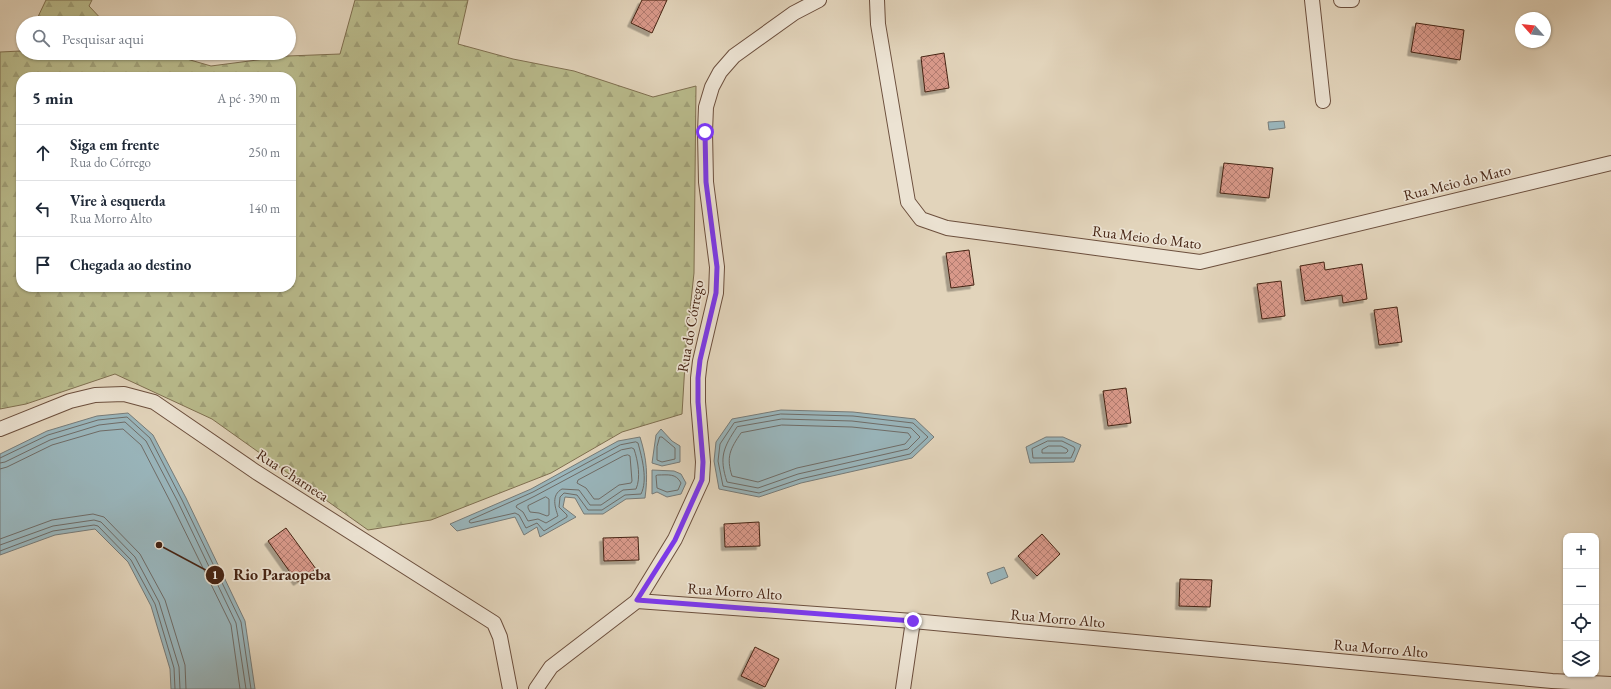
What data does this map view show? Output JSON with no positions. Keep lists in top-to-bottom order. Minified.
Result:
{"streets":{"street":["Rua Meio do Mato","Rua do Córrego","Rua Charneca","Rua Morro Alto"]},"crossings":[["Rua do Córrego","Rua Morro Alto"]],"places":["Rio Paraopeba"],"north":"top left","page":{"search":"Pesquisar aqui","heading":["5 min","A pé · 390 m"],"list":[["Siga em frente","Rua do Córrego","250 m"],["Vire à esquerda","Rua Morro Alto","140 m"],"Chegada ao destino"],"map_buttons":["+","−"]}}
